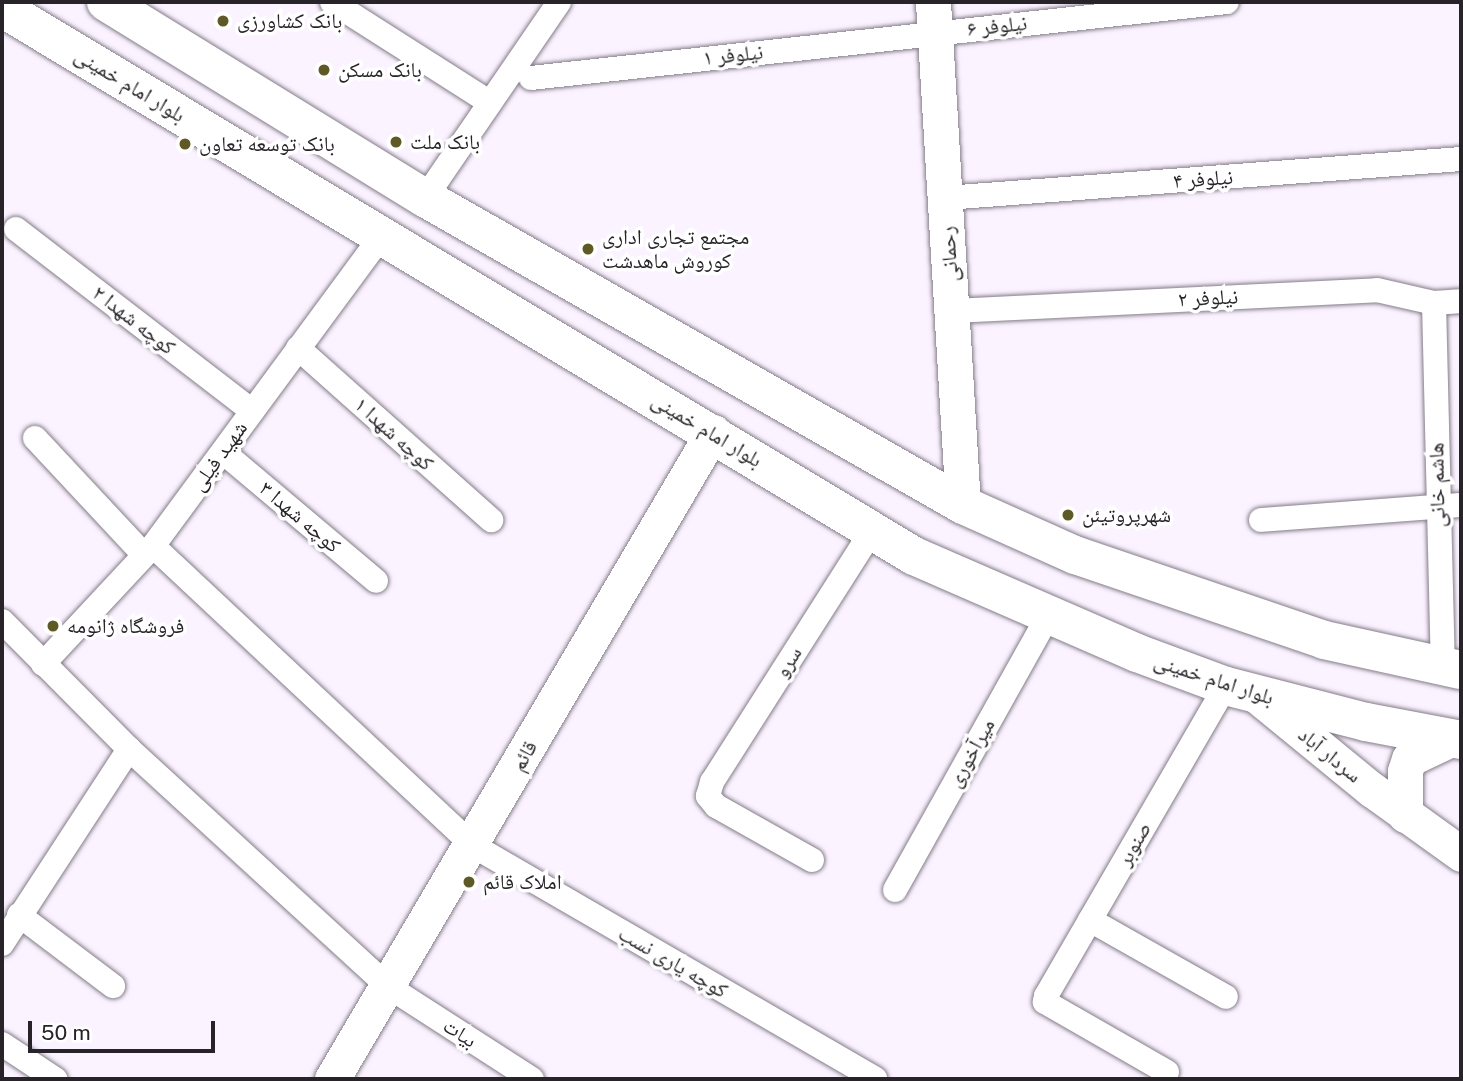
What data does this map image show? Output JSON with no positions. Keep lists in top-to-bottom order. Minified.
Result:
{"streets":{"main road":["بلوار امام خمینی"],"street":["نیلوفر ۶","نیلوفر ۱","نیلوفر ۴","رحمانی","نیلوفر ۲","کوچه شهدا ۲","کوچه شهدا ۱","شهید فیلی","هاشم خانی","کوچه شهدا ۳","سرو","میرآخوری","سردار آباد","قائم","صنوبر","کوچه یاری نسب","بیات"]},"crossings":[["نیلوفر ۶","نیلوفر ۱"],["نیلوفر ۶","رحمانی"],["نیلوفر ۱","رحمانی"],["بلوار امام خمینی","شهید فیلی"],["بلوار امام خمینی","سرو"],["بلوار امام خمینی","میرآخوری"],["بلوار امام خمینی","سردار آباد"],["بلوار امام خمینی","قائم"],["بلوار امام خمینی","صنوبر"],["نیلوفر ۴","رحمانی"],["رحمانی","نیلوفر ۲"],["نیلوفر ۲","هاشم خانی"],["کوچه شهدا ۲","شهید فیلی"],["کوچه شهدا ۱","شهید فیلی"],["شهید فیلی","کوچه شهدا ۳"],["شهید فیلی","کوچه یاری نسب"],["شهید فیلی","بیات"],["سردار آباد","صنوبر"],["قائم","کوچه یاری نسب"],["قائم","بیات"]],"places":["بانک کشاورزی","بانک مسکن","بانک ملت","بانک توسعه تعاون","مجتمع تجاری اداری کوروش ماهدشت","شهرپروتیئن","فروشگاه ژانومه","املاک قائم"],"scale_bar":"50 m"}
